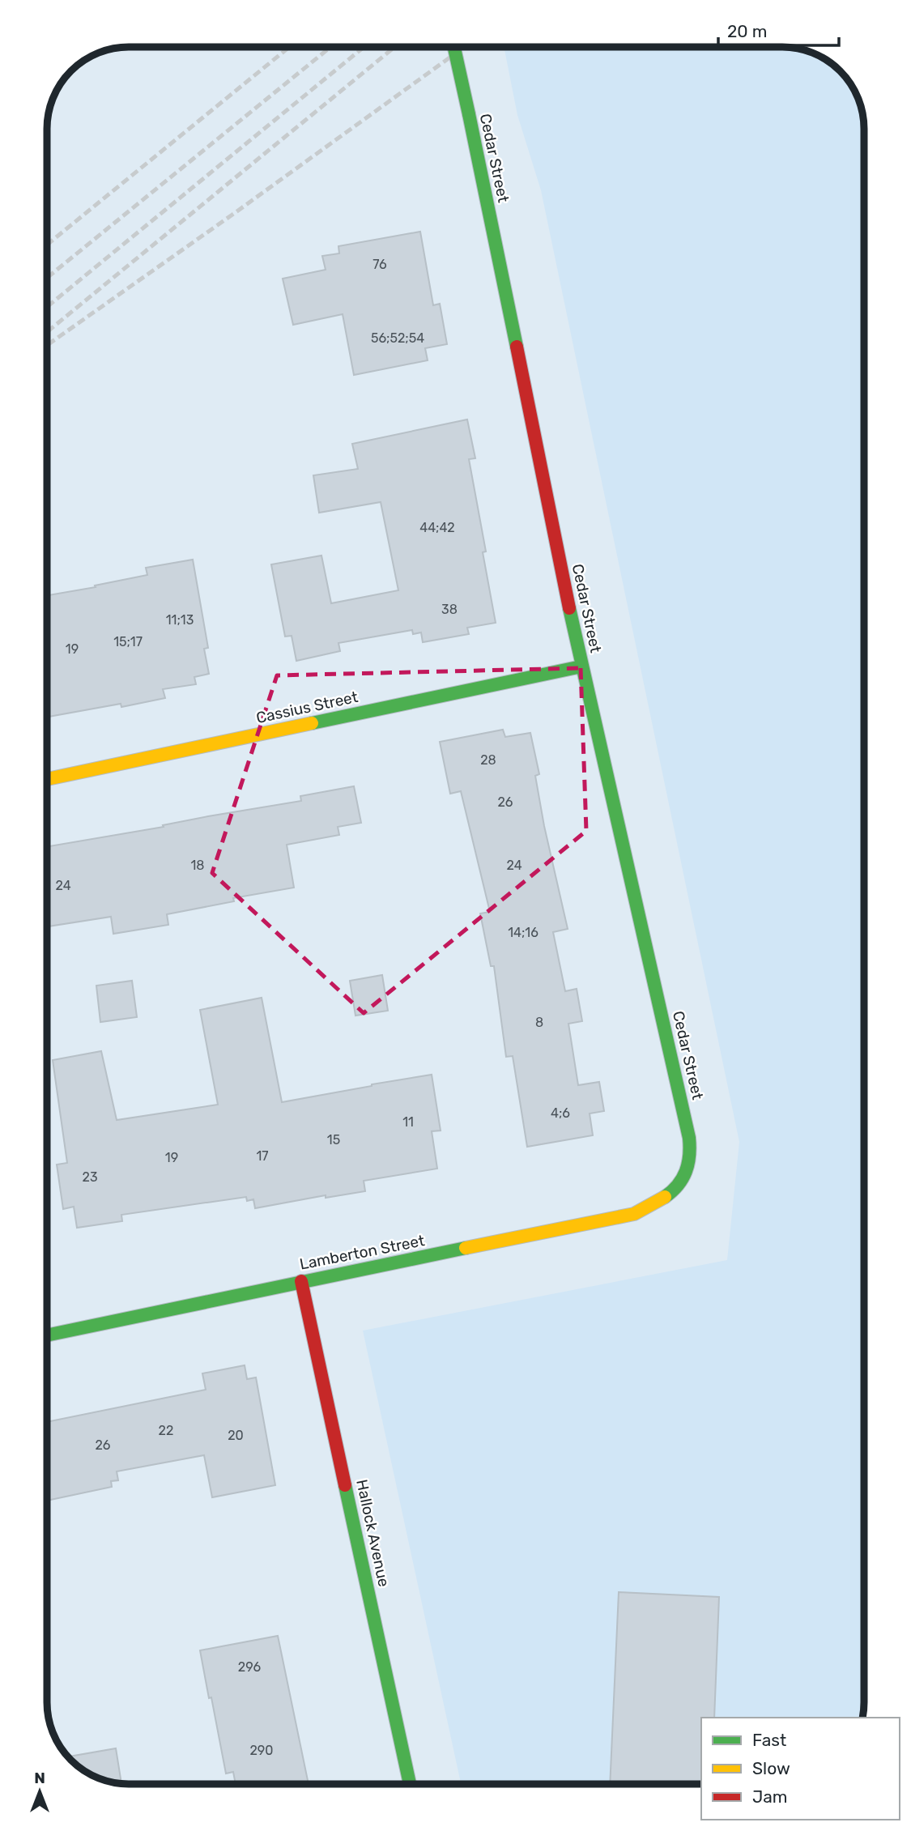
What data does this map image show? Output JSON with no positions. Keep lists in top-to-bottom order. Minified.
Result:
{"streets":{"street":["Cedar Street","Cassius Street","Lamberton Street","Hallock Avenue"]},"crossings":[["Cedar Street","Cassius Street"],["Cedar Street","Lamberton Street"],["Lamberton Street","Hallock Avenue"]],"house_numbers":["76","56;52;54","44;42","38","11;13","15;17","19","28","26","18","24","24","14;16","8","4;6","11","15","17","19","23","22","20","26","296","290"],"legend":["Fast","Slow","Jam"],"scale_bar":"20 m","north":"top"}
